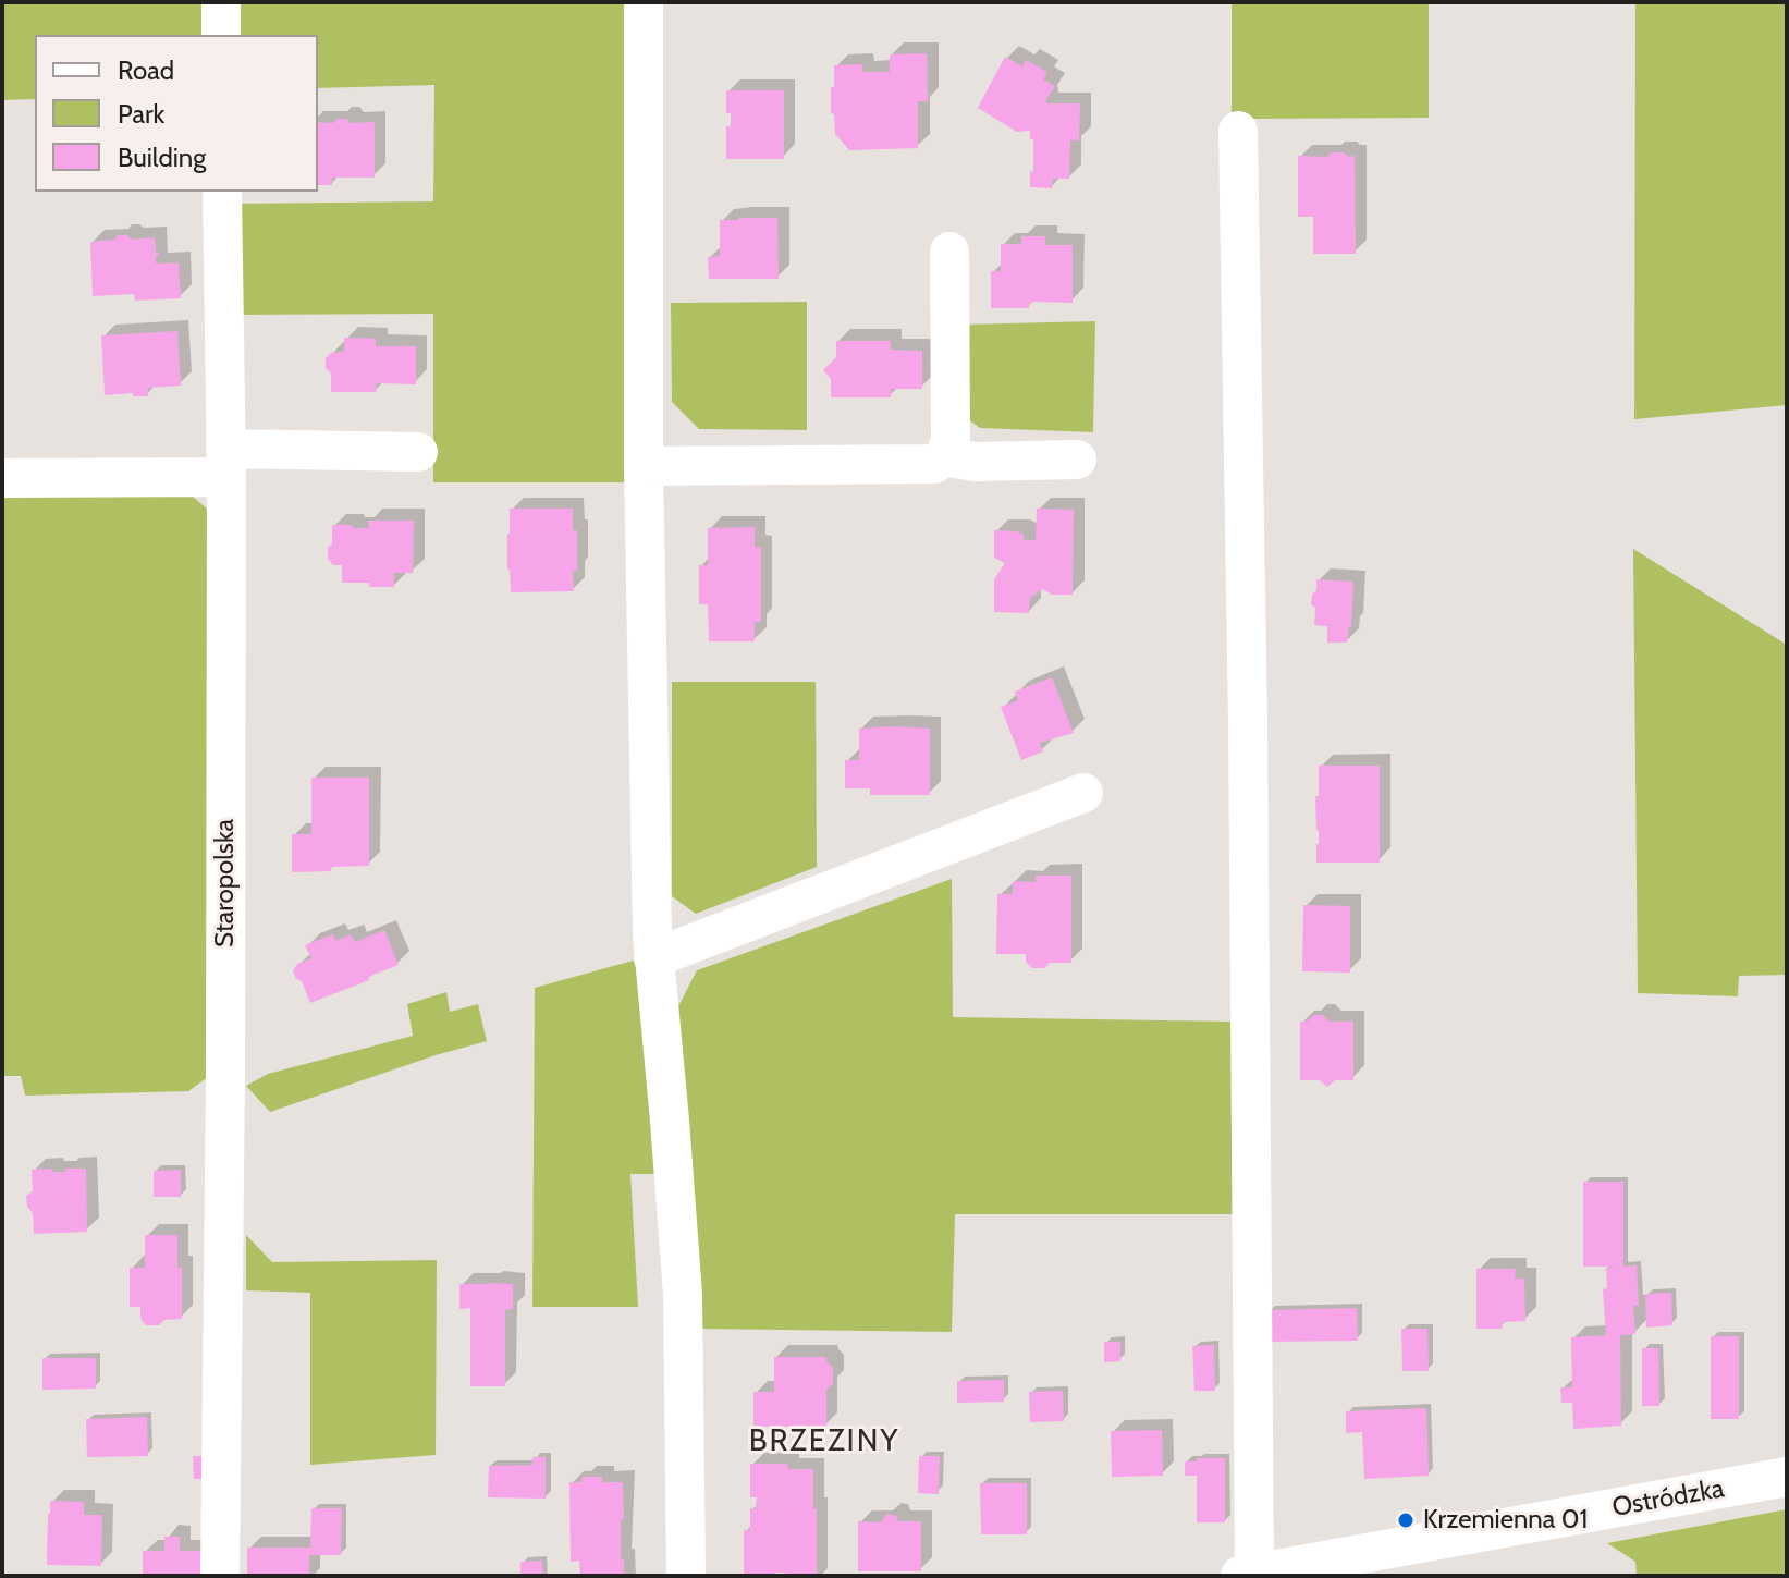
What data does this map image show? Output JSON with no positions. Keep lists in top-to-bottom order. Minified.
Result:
{"streets":{"street":["Staropolska","Ostródzka"]},"districts":["BRZEZINY"],"places":["Krzemienna 01"],"legend":["Road","Park","Building"]}
